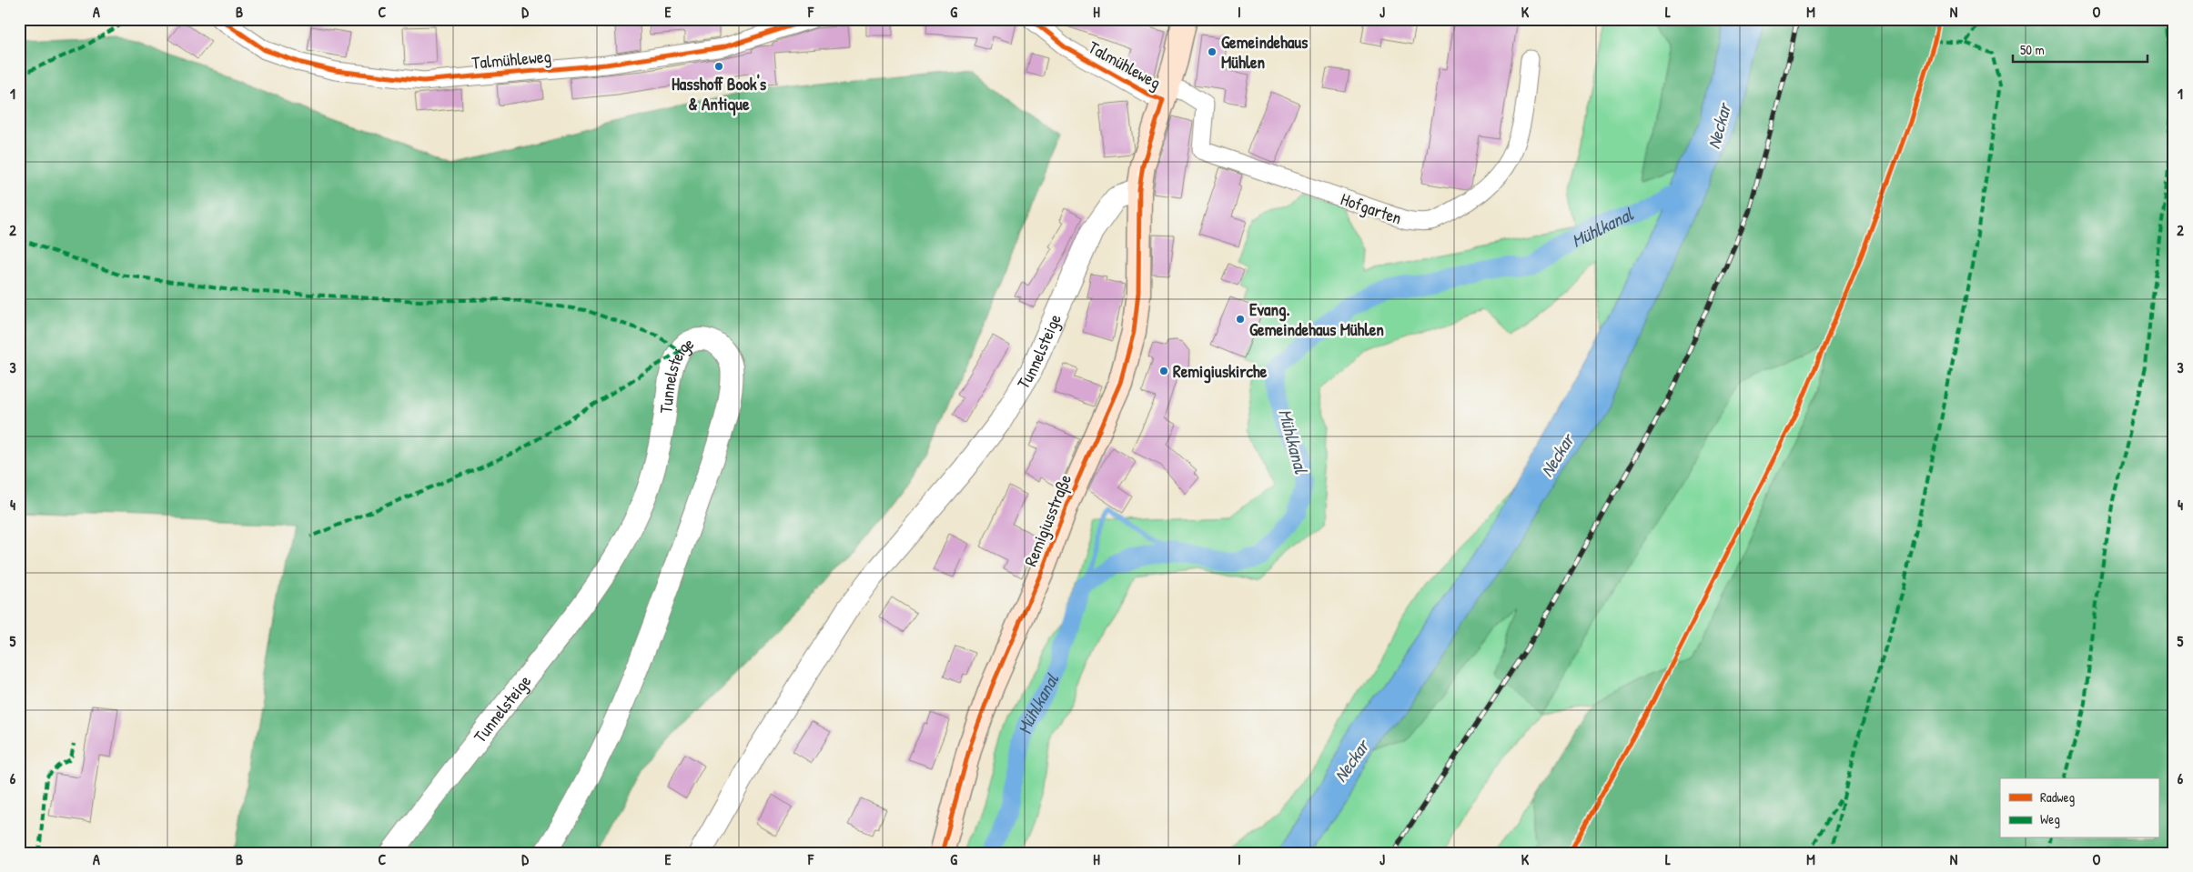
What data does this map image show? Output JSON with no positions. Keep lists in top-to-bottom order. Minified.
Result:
{"streets":{"main road":["Remigiusstraße"],"street":["Talmühleweg","Hofgarten","Tunnelsteige"]},"crossings":[["Talmühleweg","Hofgarten"],["Talmühleweg","Remigiusstraße"],["Hofgarten","Remigiusstraße"],["Tunnelsteige","Remigiusstraße"]],"water":["Neckar","Mühlkanal"],"places":["Gemeindehaus Mühlen","Hasshoff Book's & Antique","Evang. Gemeindehaus Mühlen","Remigiuskirche"],"legend":["Radweg","Weg"],"scale_bar":"50 m","grid":{"columns":["A","B","C","D","E","F","G","H","I","J","K","L","M","N","O"],"rows":["1","2","3","4","5","6"]}}
